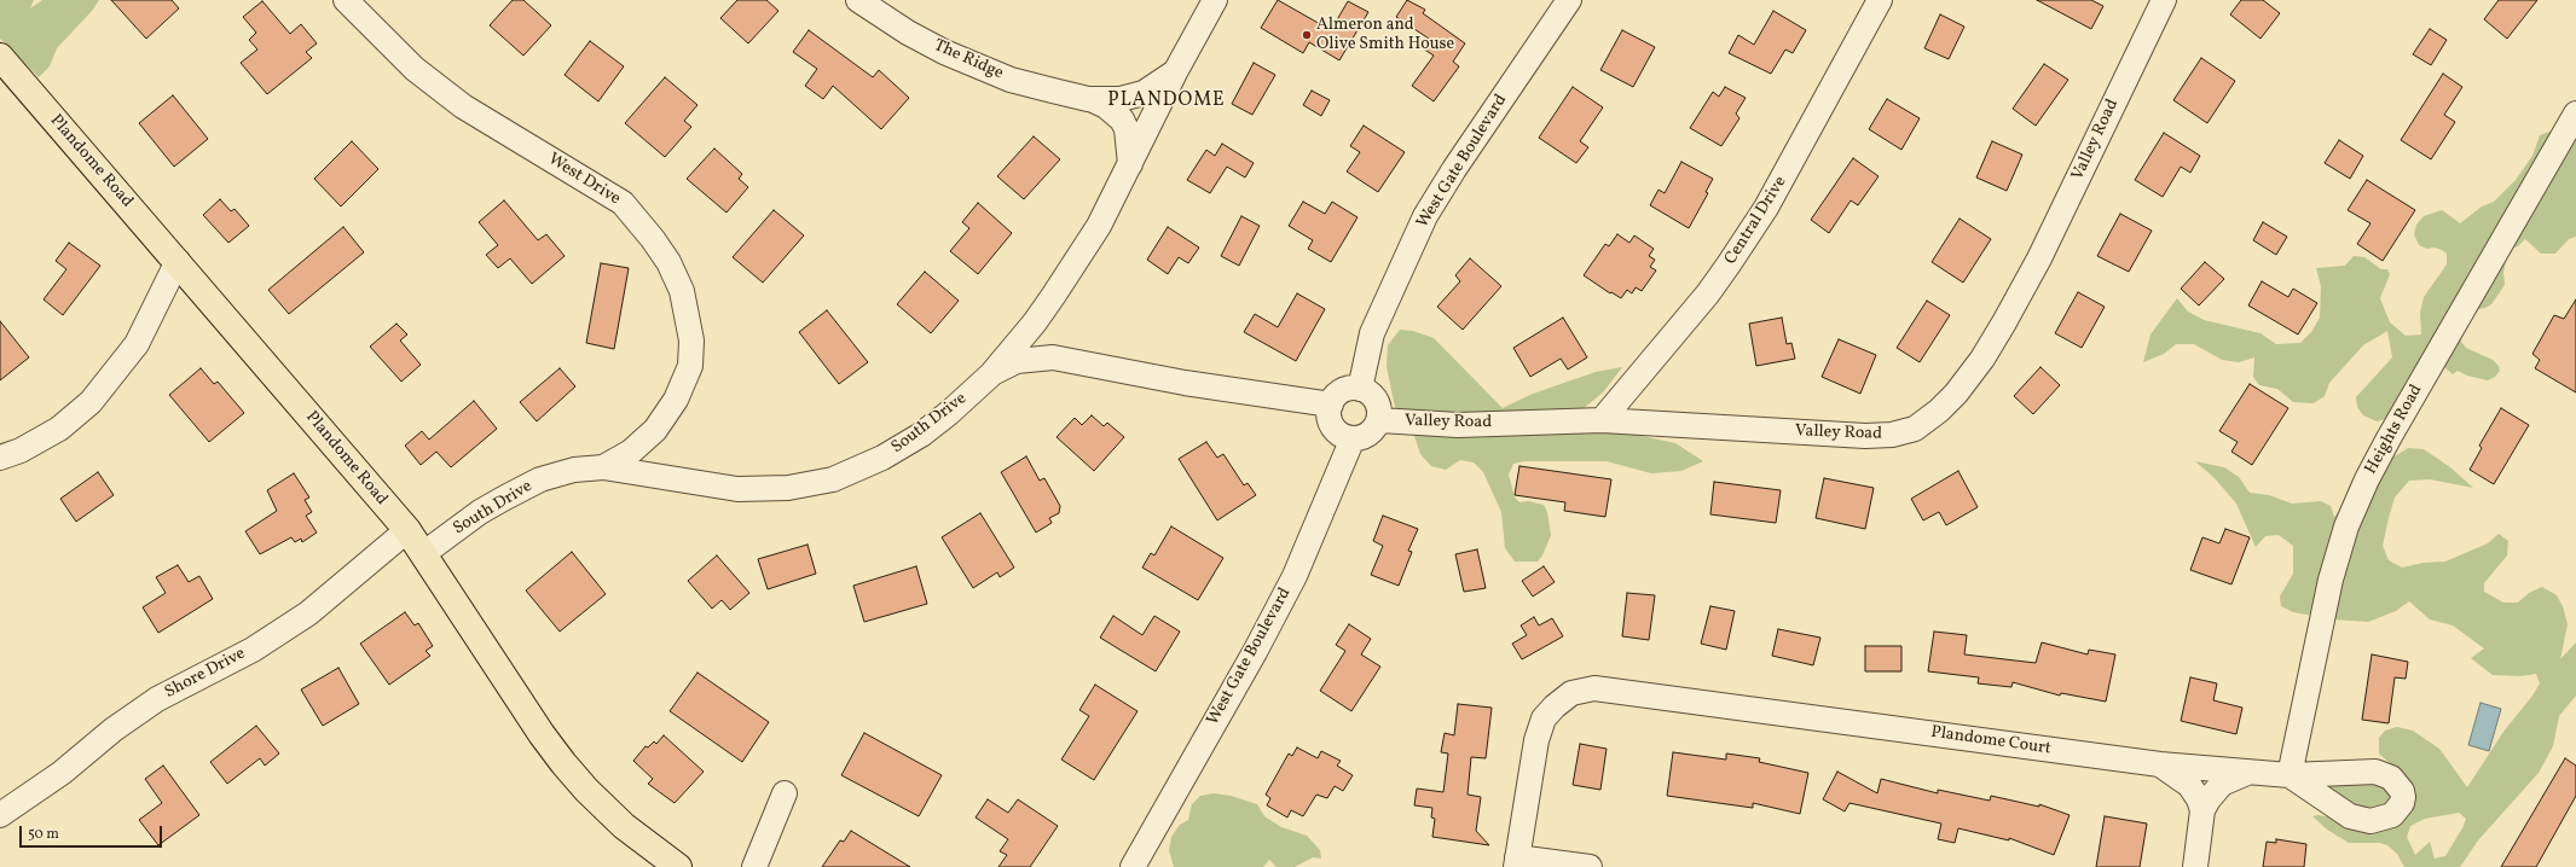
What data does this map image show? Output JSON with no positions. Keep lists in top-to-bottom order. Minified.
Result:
{"streets":{"main road":["Plandome Road"],"street":["The Ridge","Valley Road","West Gate Boulevard","West Drive","Central Drive","South Drive","Heights Road","Shore Drive","Plandome Court"]},"crossings":[["The Ridge","South Drive"],["Valley Road","West Gate Boulevard"],["Valley Road","Central Drive"],["Plandome Road","South Drive"],["Plandome Road","Shore Drive"],["West Drive","South Drive"],["Heights Road","Plandome Court"]],"districts":["PLANDOME"],"places":["Almeron and Olive Smith House"],"scale_bar":"50 m"}
